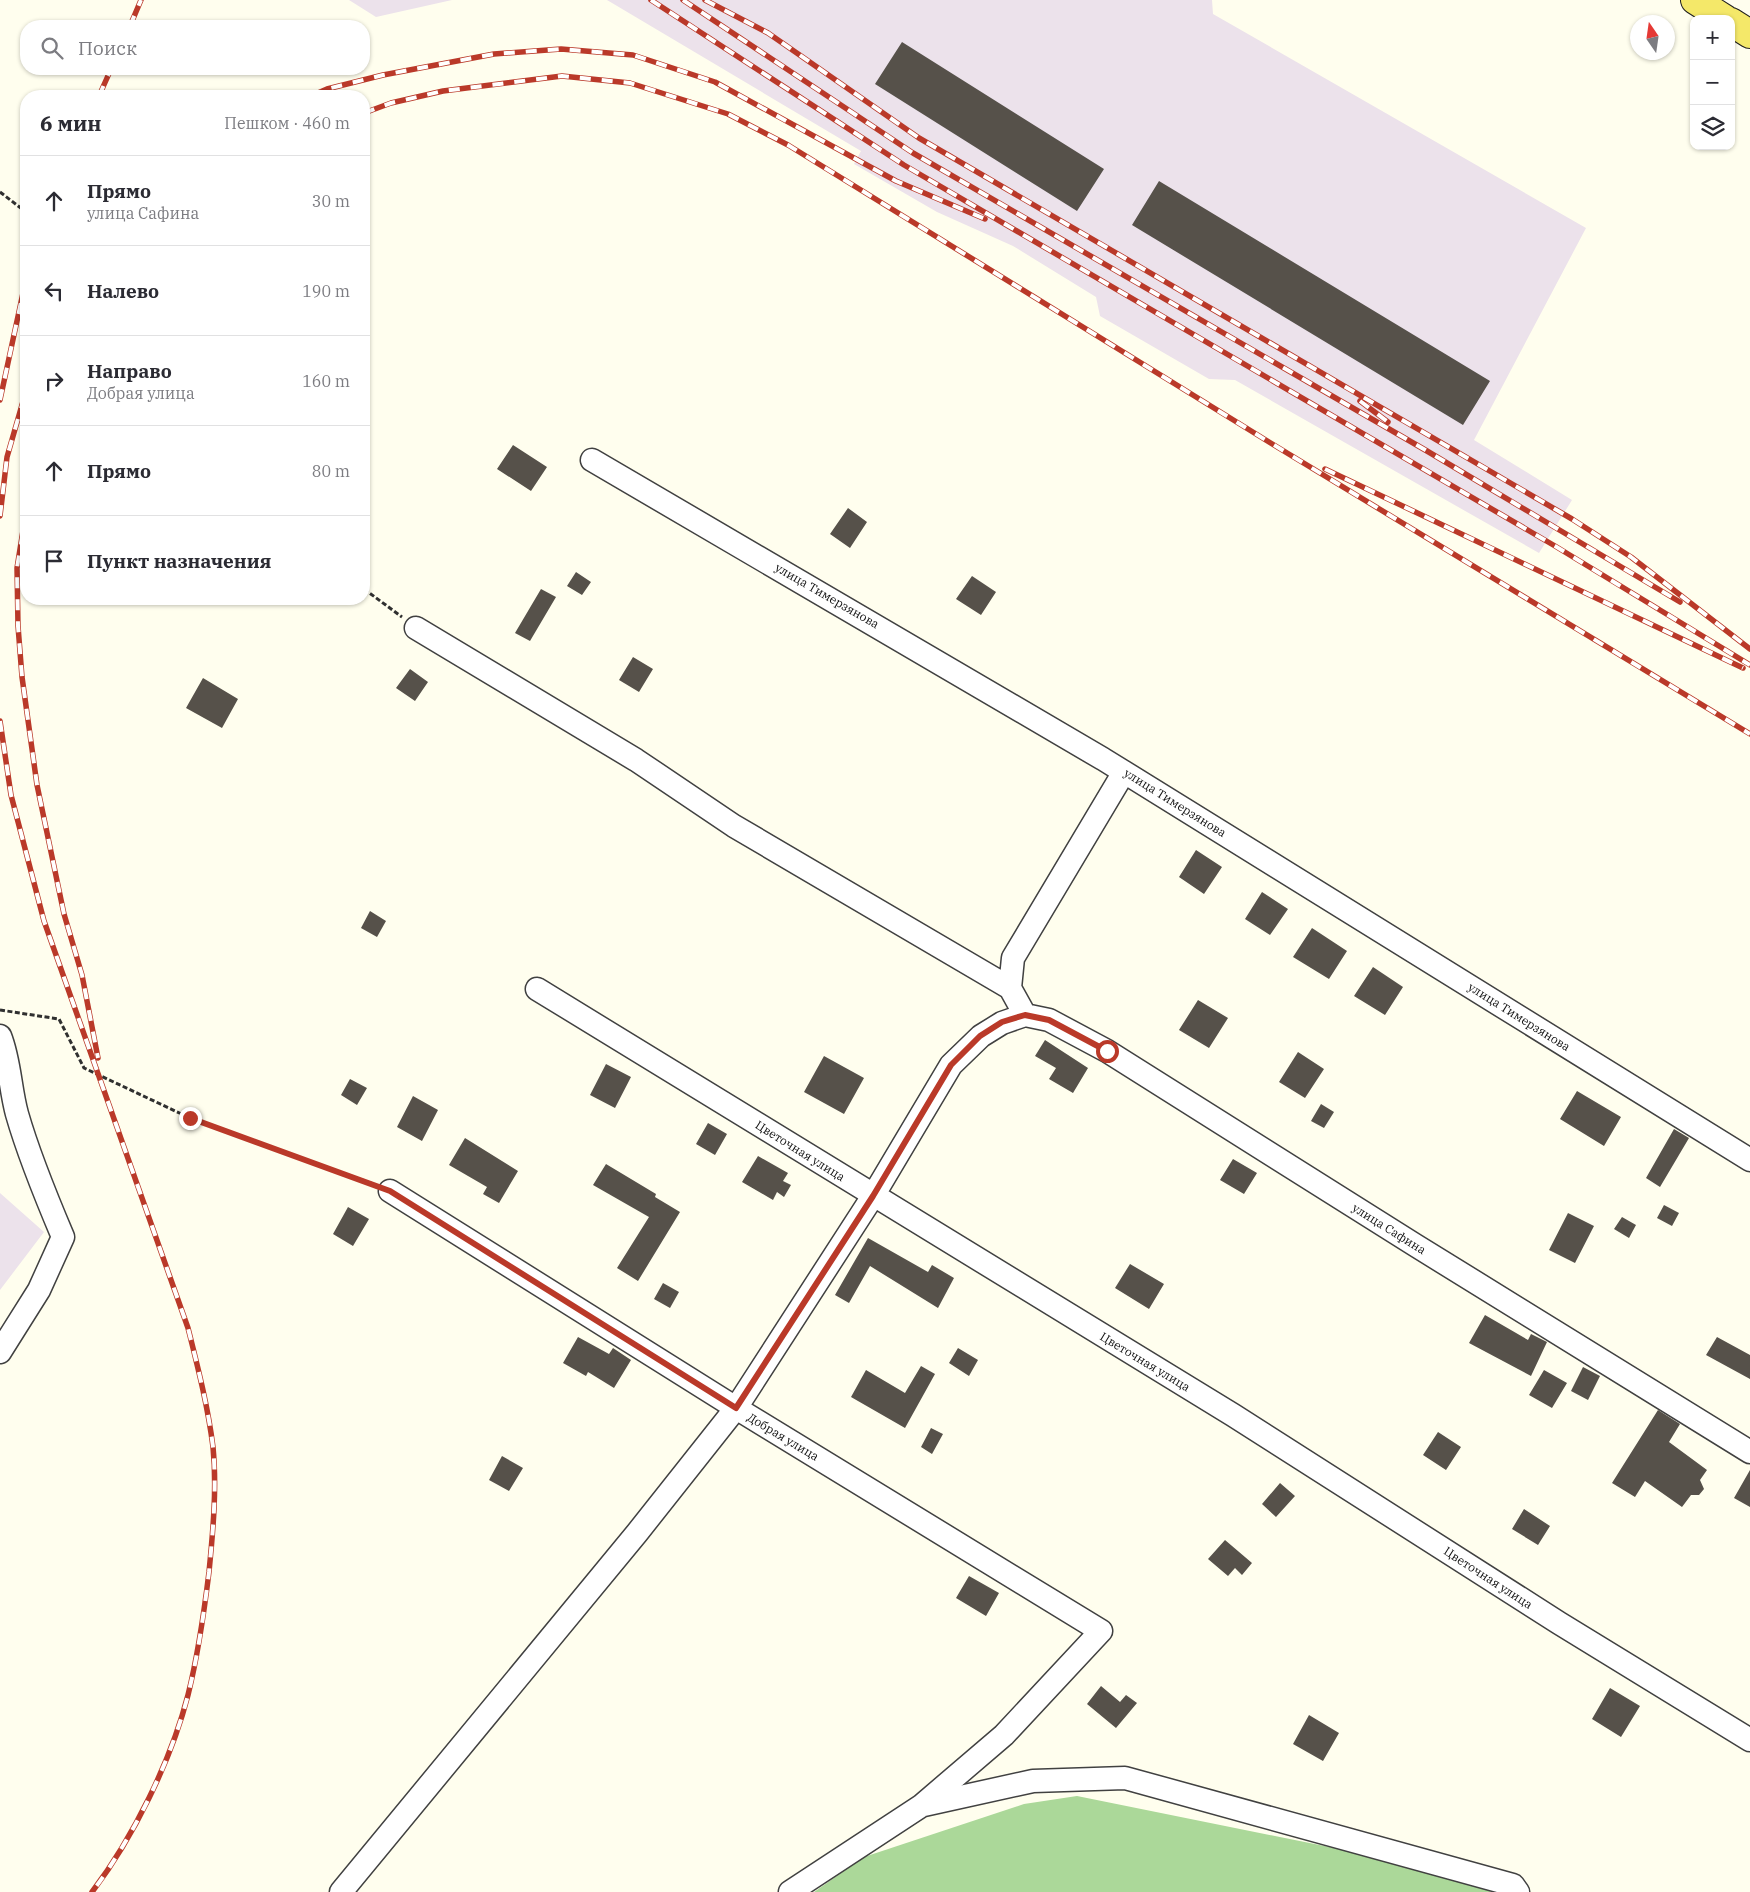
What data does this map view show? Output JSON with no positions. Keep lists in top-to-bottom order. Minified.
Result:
{"streets":{"street":["улица Тимерзянова","Цветочная улица","улица Сафина","Добрая улица"]},"north":"top","page":{"map_buttons":["+","−"],"search":"Поиск","heading":["6 мин","Пешком · 460 m"],"list":[["Прямо","улица Сафина","30 m"],["Налево","190 m"],["Направо","Добрая улица","160 m"],["Прямо","80 m"],"Пункт назначения"]}}
